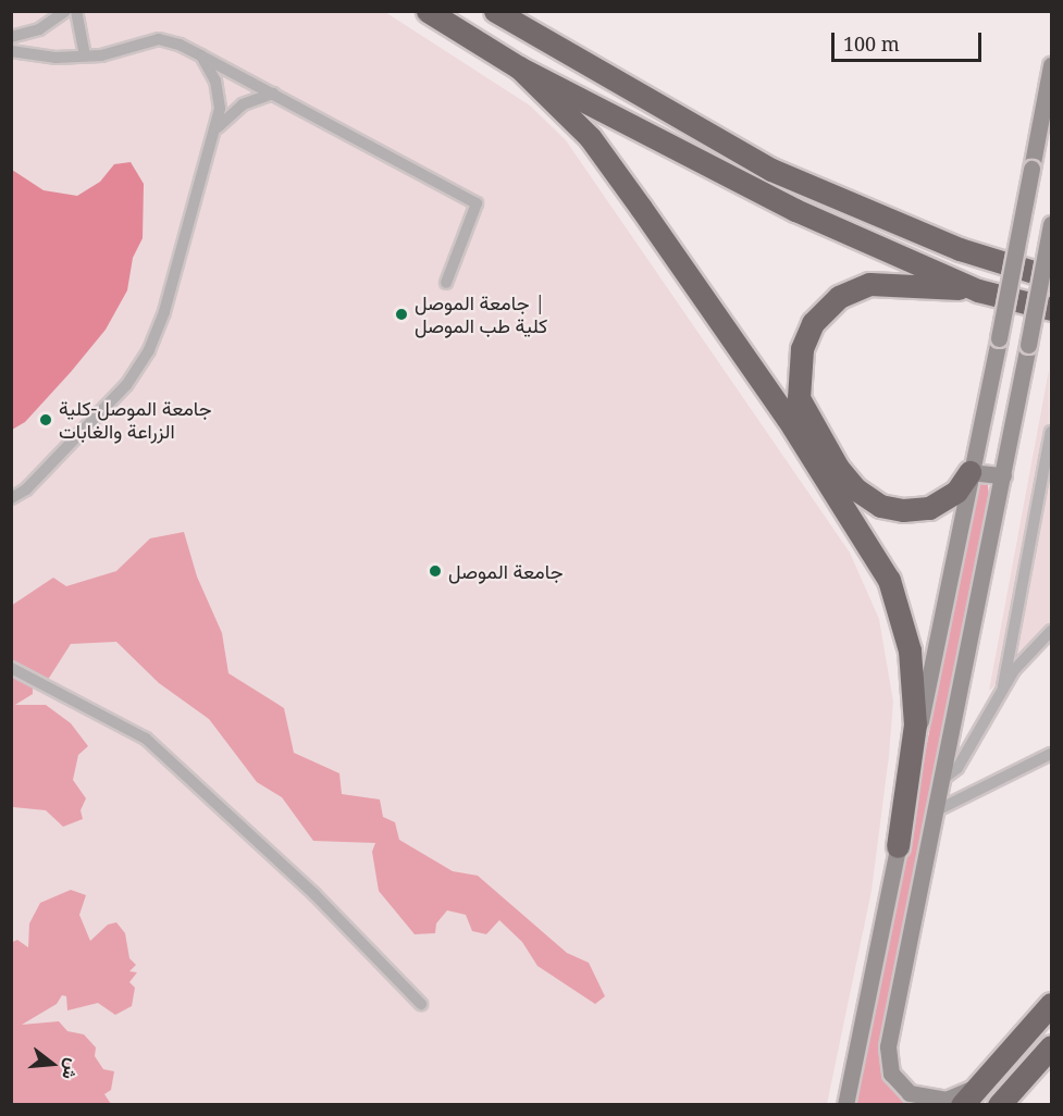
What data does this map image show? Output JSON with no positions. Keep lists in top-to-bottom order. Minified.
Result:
{"places":["جامعة الموصل | كلية طب الموصل","جامعة الموصل-كلية الزراعة والغابات","جامعة الموصل"],"scale_bar":"100 m","north":"right"}
